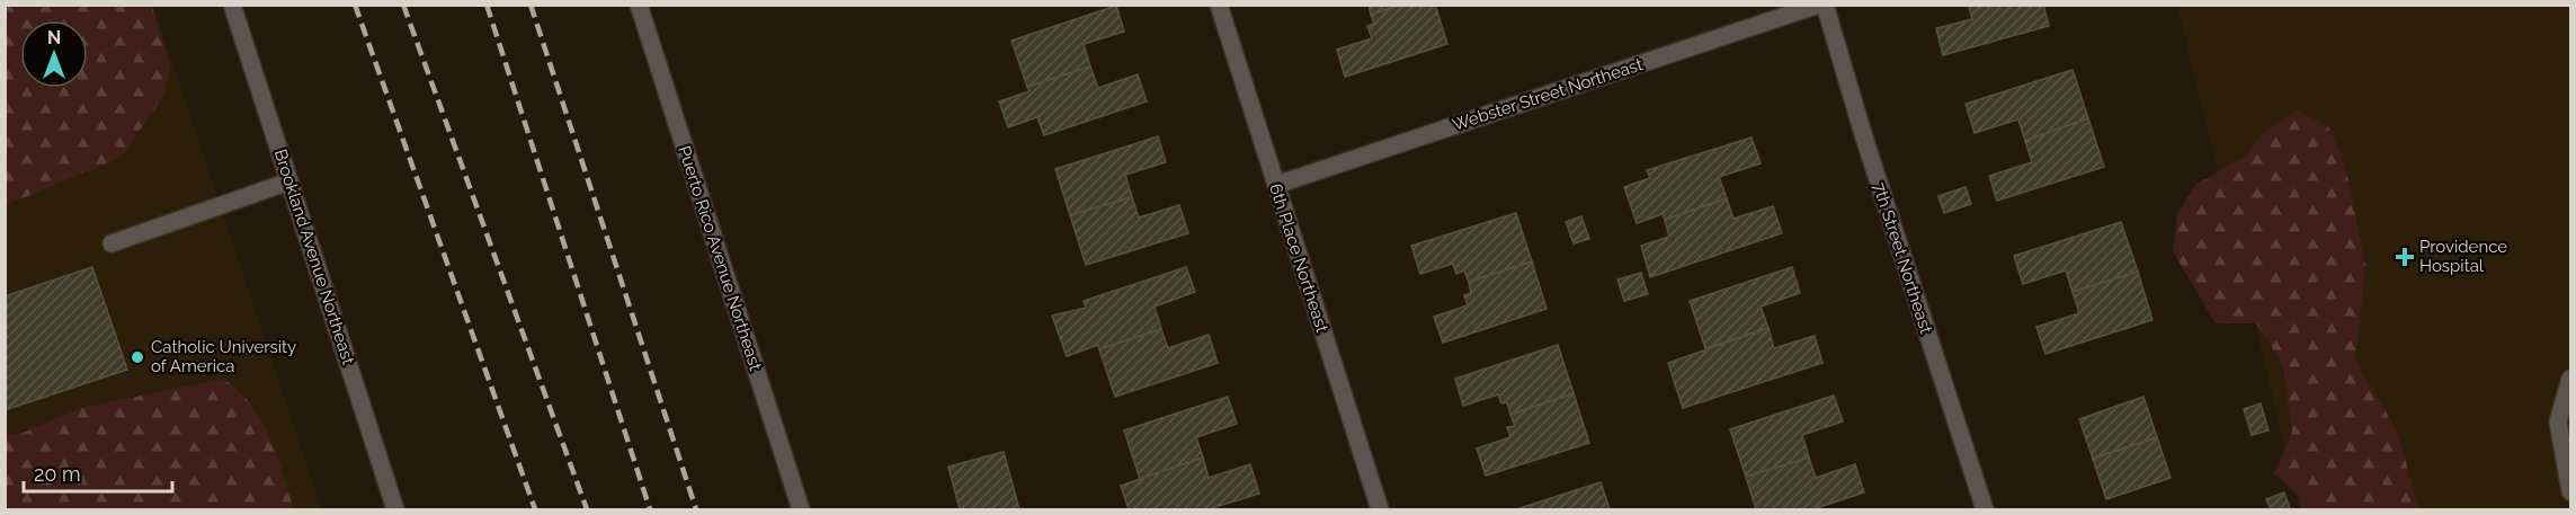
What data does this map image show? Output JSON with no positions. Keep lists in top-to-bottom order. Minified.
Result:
{"streets":{"street":["Webster Street Northeast","Brookland Avenue Northeast","Puerto Rico Avenue Northeast","6th Place Northeast","7th Street Northeast"]},"crossings":[["Webster Street Northeast","6th Place Northeast"]],"places":{"health":["Providence Hospital"],"other":["Catholic University of America"]},"scale_bar":"20 m","north":"top"}
